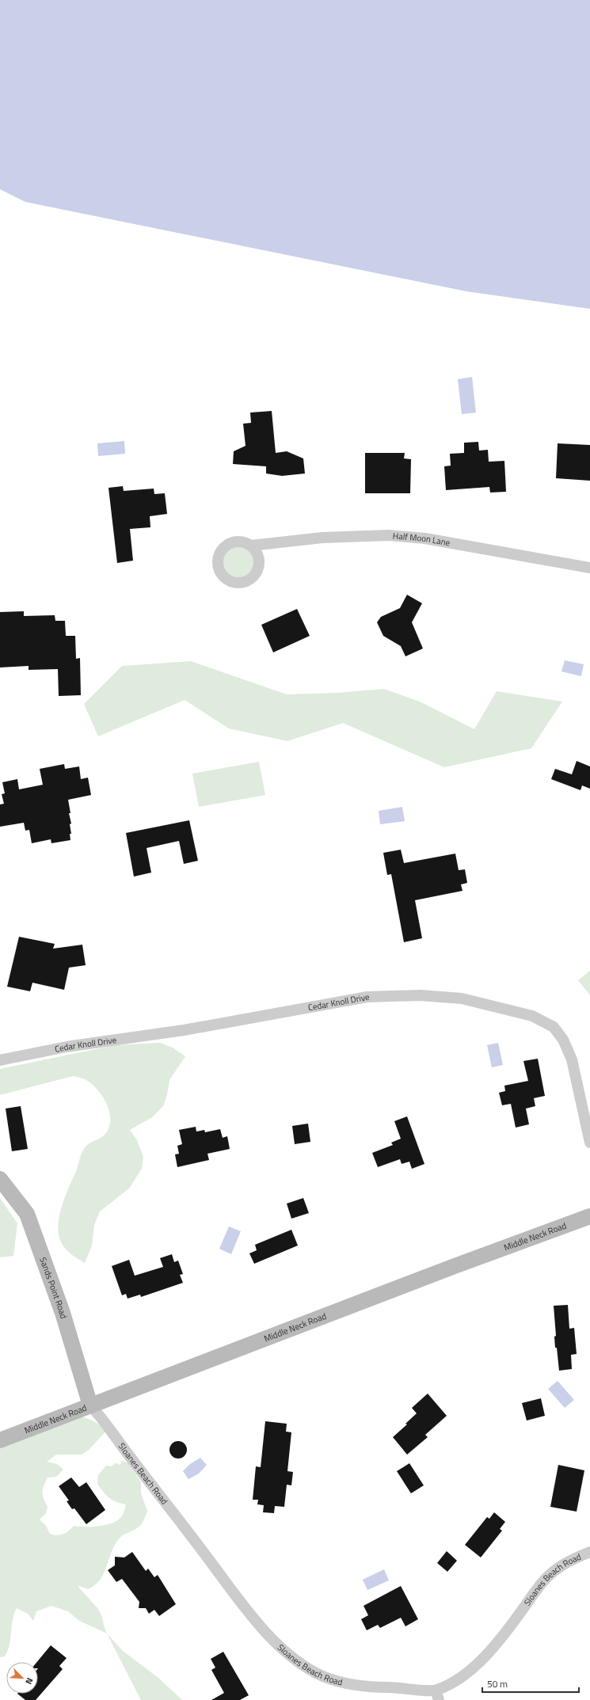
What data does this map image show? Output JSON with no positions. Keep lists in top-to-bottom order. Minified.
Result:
{"streets":{"street":["Half Moon Lane","Cedar Knoll Drive","Middle Neck Road","Sands Point Road","Sloanes Beach Road"]},"crossings":[["Middle Neck Road","Sands Point Road"],["Middle Neck Road","Sloanes Beach Road"],["Sands Point Road","Sloanes Beach Road"]],"scale_bar":"50 m","north":"bottom right"}
